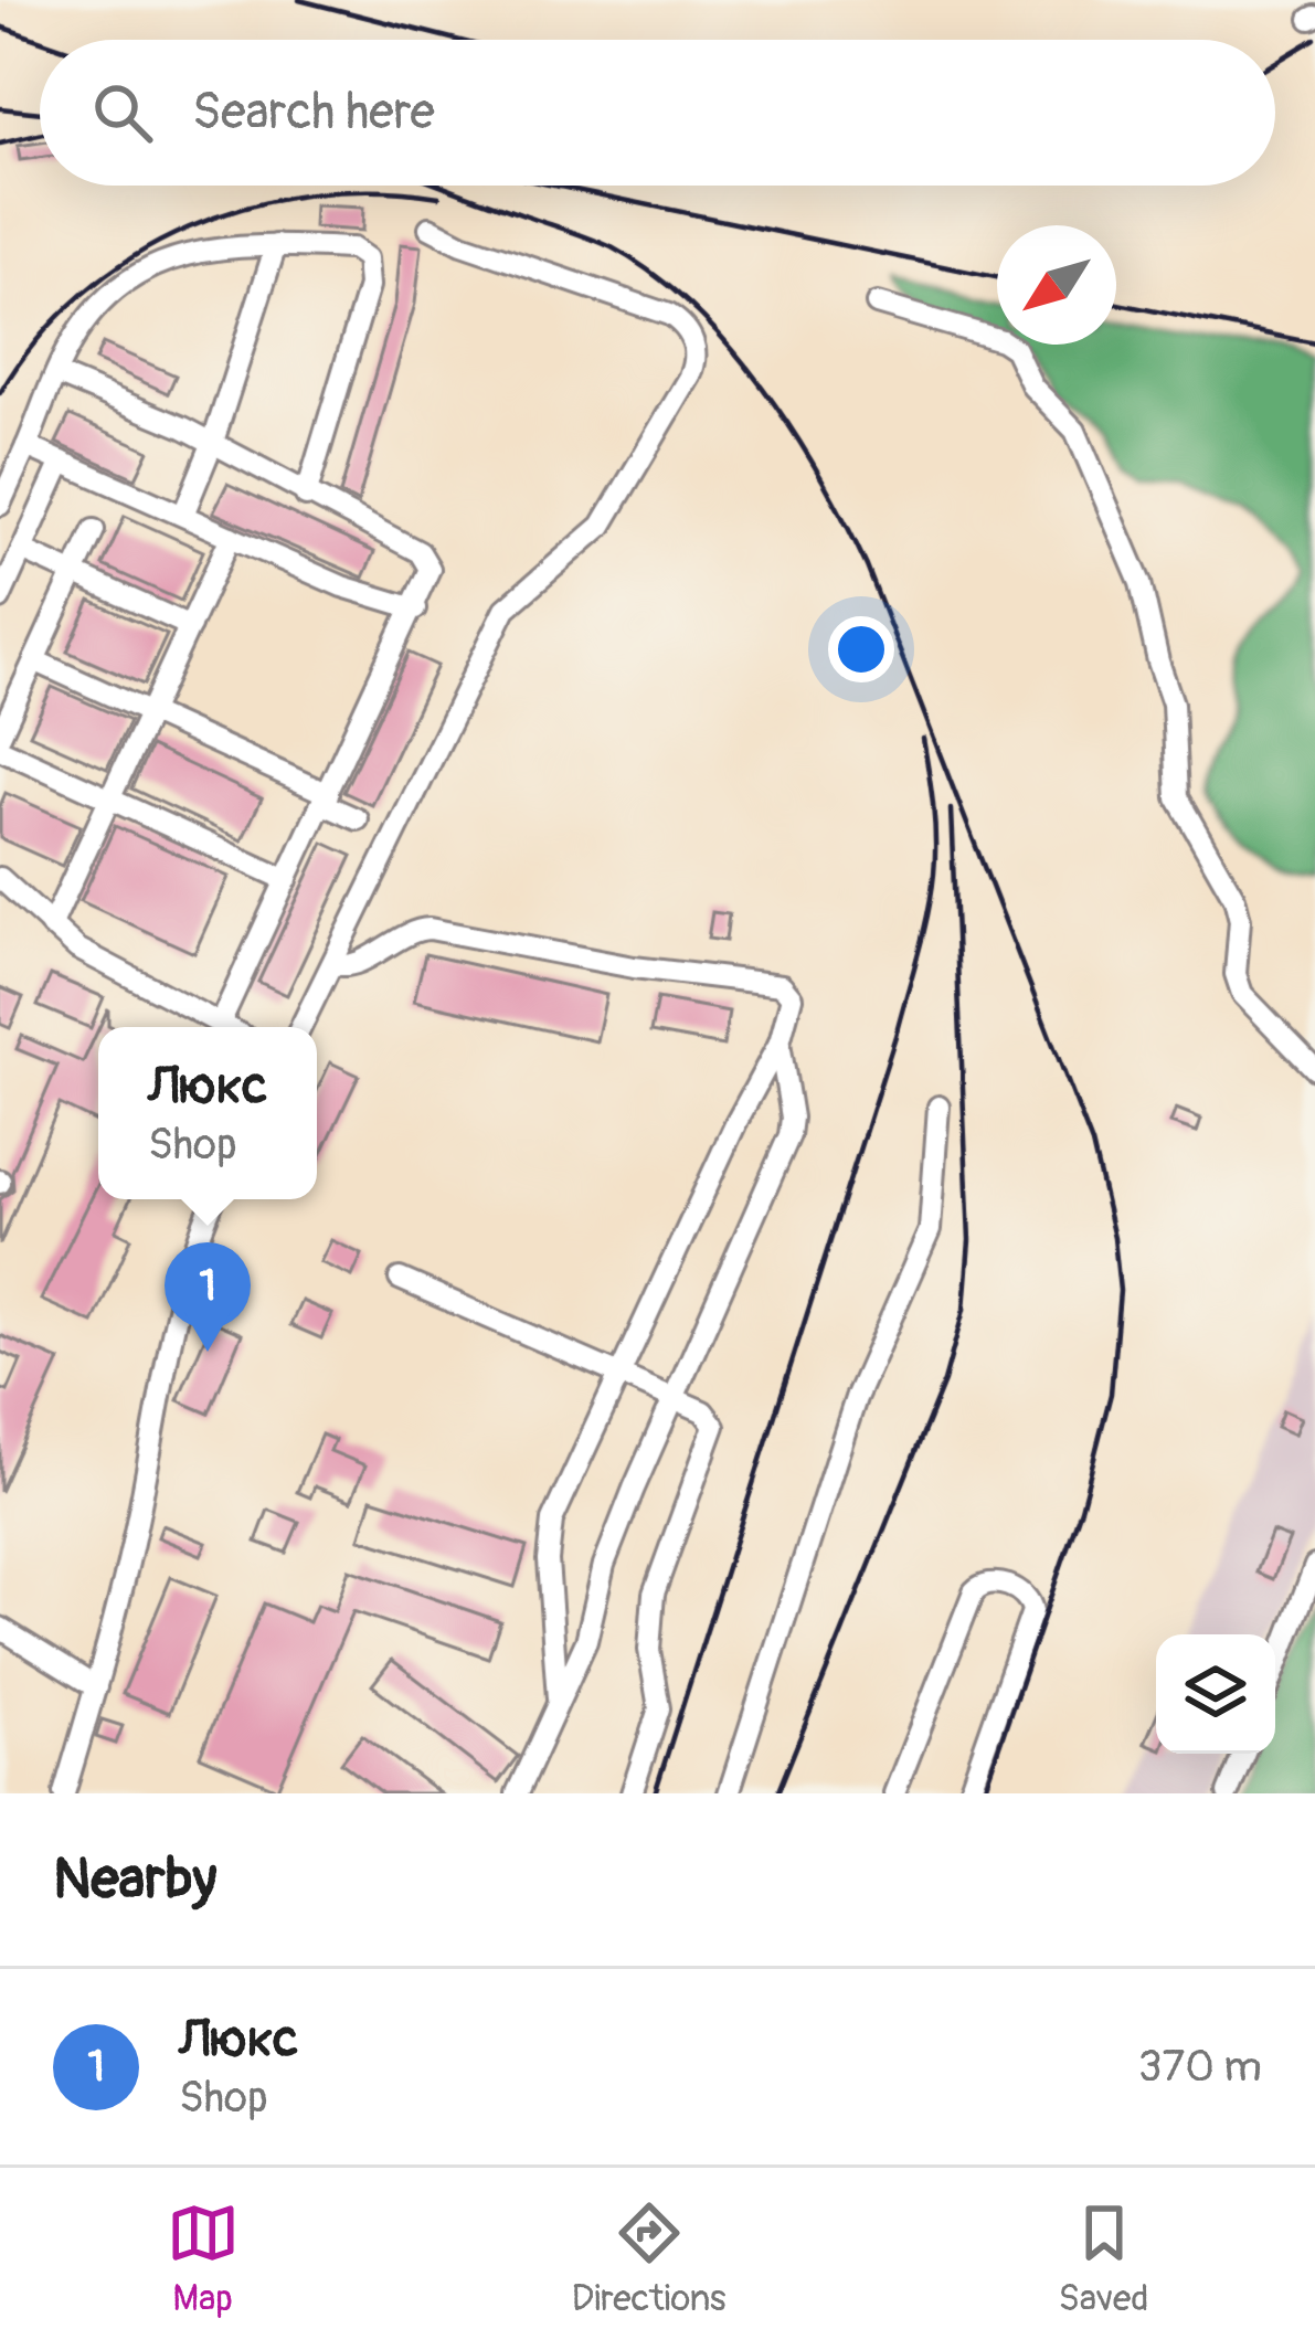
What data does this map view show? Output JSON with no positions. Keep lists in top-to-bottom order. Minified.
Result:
{"north":"bottom left","page":{"search":"Search here","popup":["Люкс","Shop"],"pins":"1","heading":"Nearby","list":[{"mark":"1","name":"Люкс","note":"Shop","value":"370 m"}],"nav":["Map","Directions","Saved"]}}
